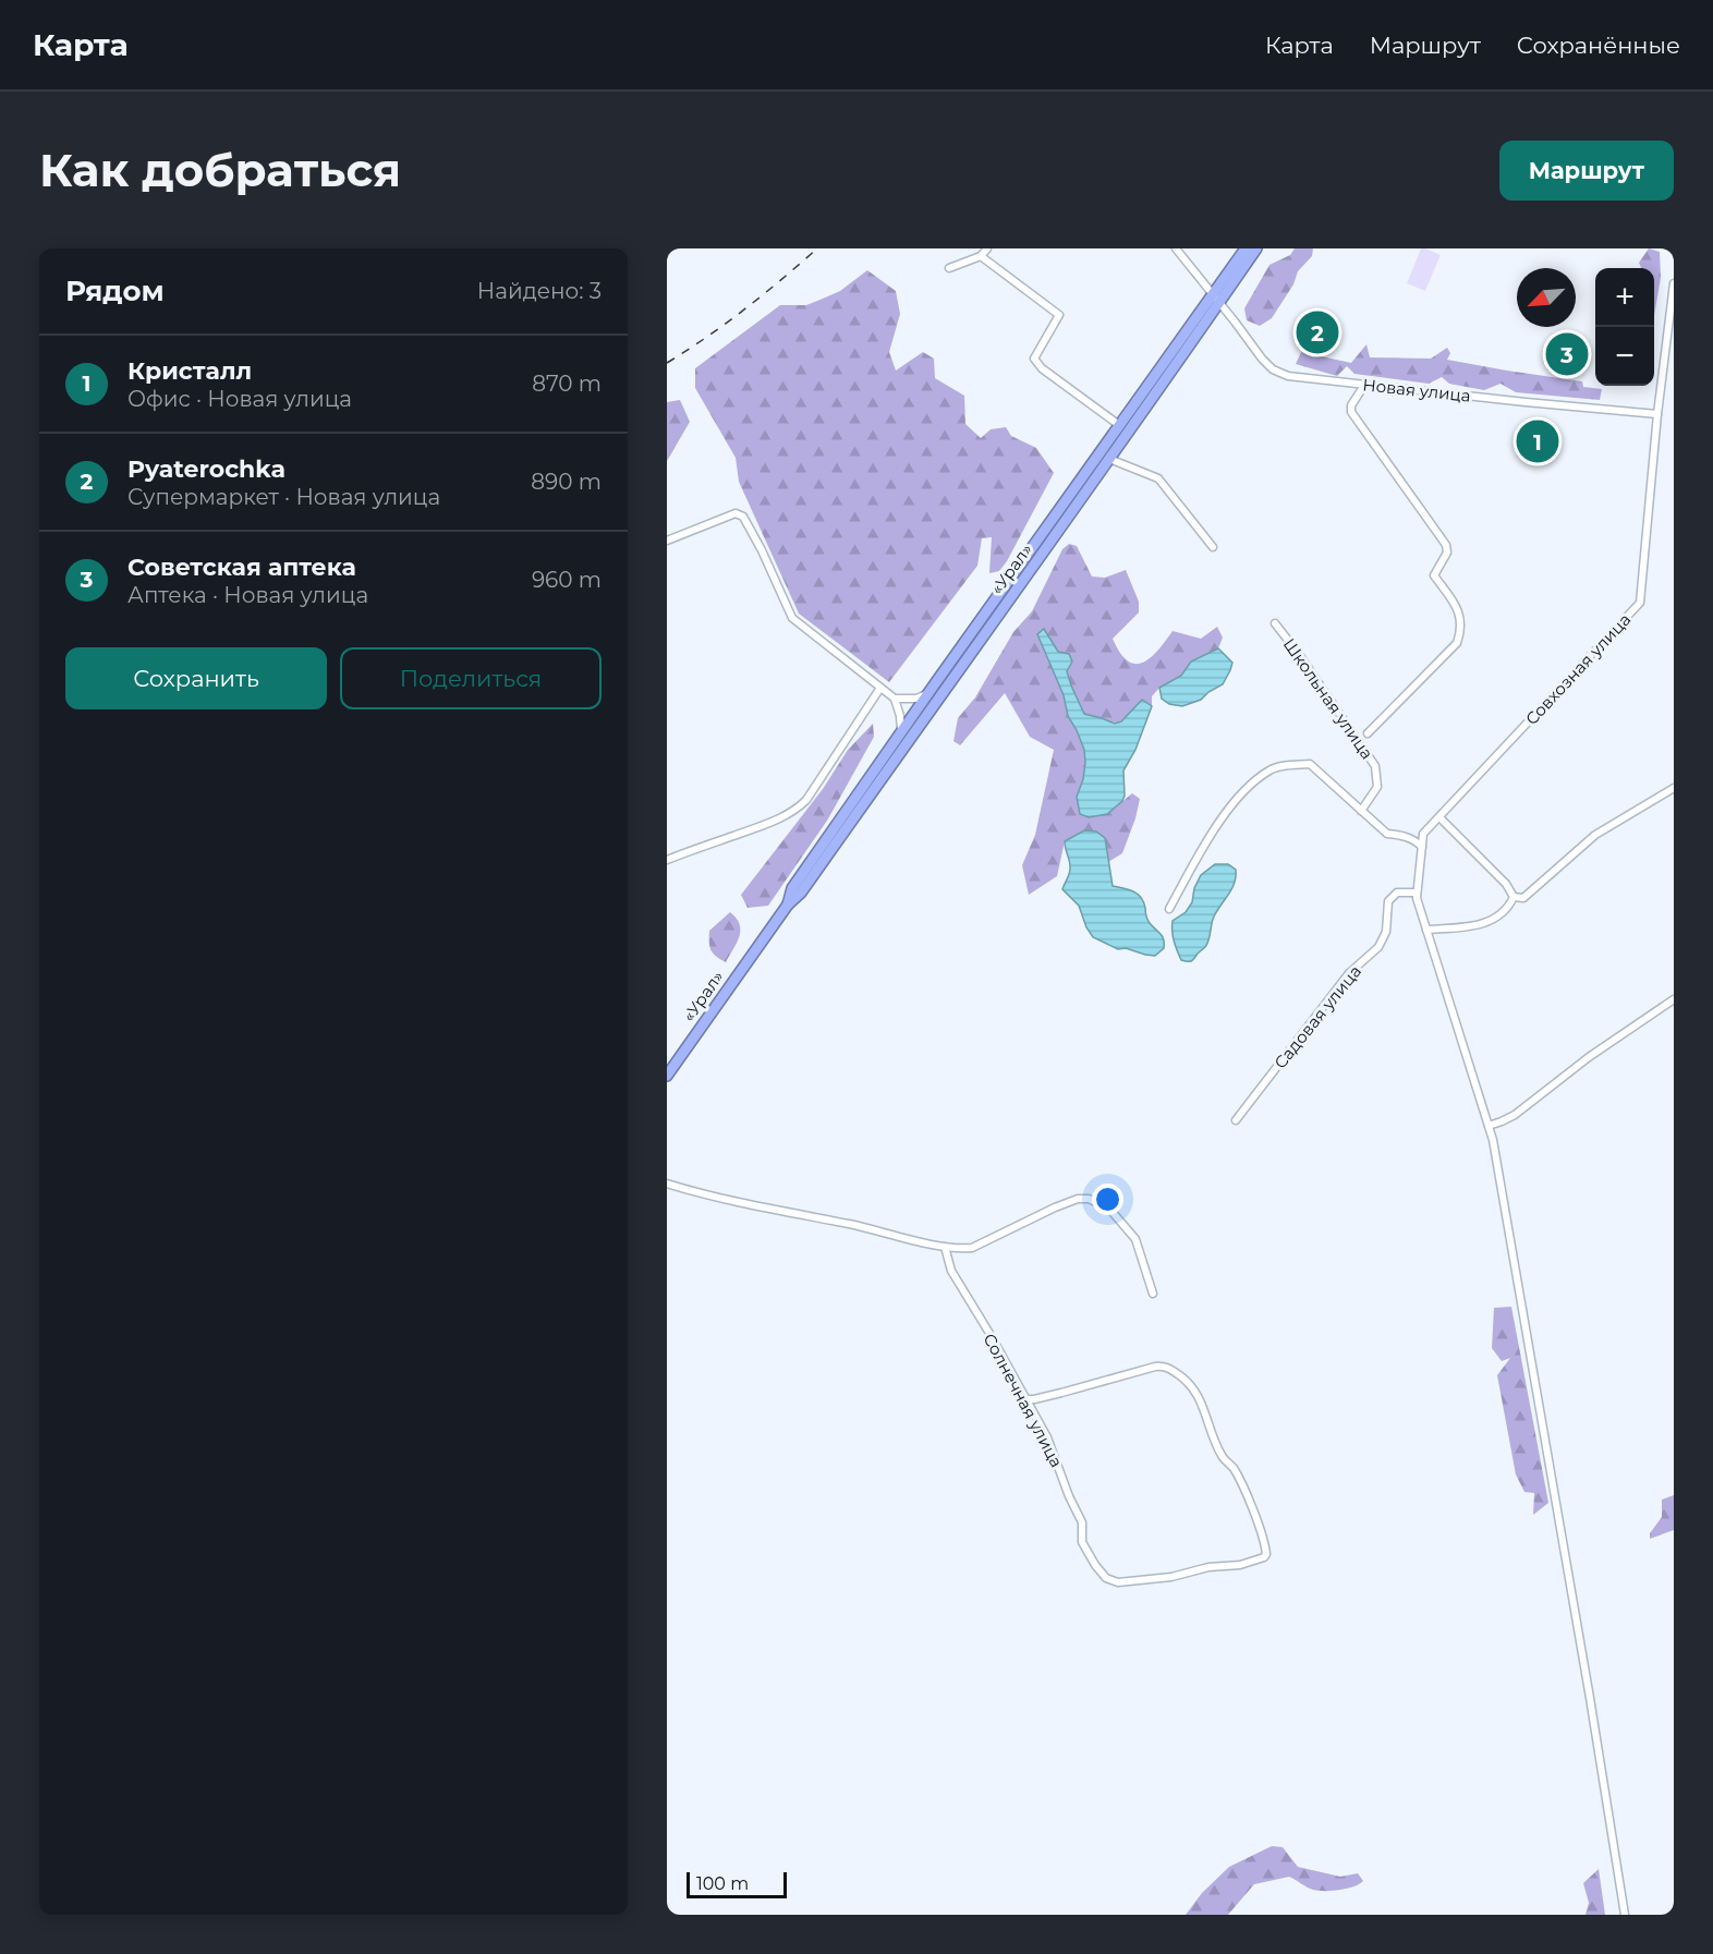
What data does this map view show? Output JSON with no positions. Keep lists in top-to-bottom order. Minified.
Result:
{"streets":{"highway":["«Урал»"],"street":["Новая улица","Совхозная улица","Школьная улица","Садовая улица","Солнечная улица"]},"crossings":[["Новая улица","«Урал»"],["Новая улица","Совхозная улица"]],"scale_bar":"100 m","north":"bottom left","page":{"header":"Карта","nav":["Карта","Маршрут","Сохранённые"],"buttons":["Маршрут",["Сохранить","Поделиться"]],"title":"Как добраться","heading":["Рядом","Найдено: 3"],"map_buttons":["+","−"],"pins":["2","3","1"],"list":[{"mark":"1","name":"Кристалл","note":"Офис · Новая улица","value":"870 m"},{"mark":"2","name":"Pyaterochka","note":"Супермаркет · Новая улица","value":"890 m"},{"mark":"3","name":"Советская аптека","note":"Аптека · Новая улица","value":"960 m"}],"scale":"100 m"}}
